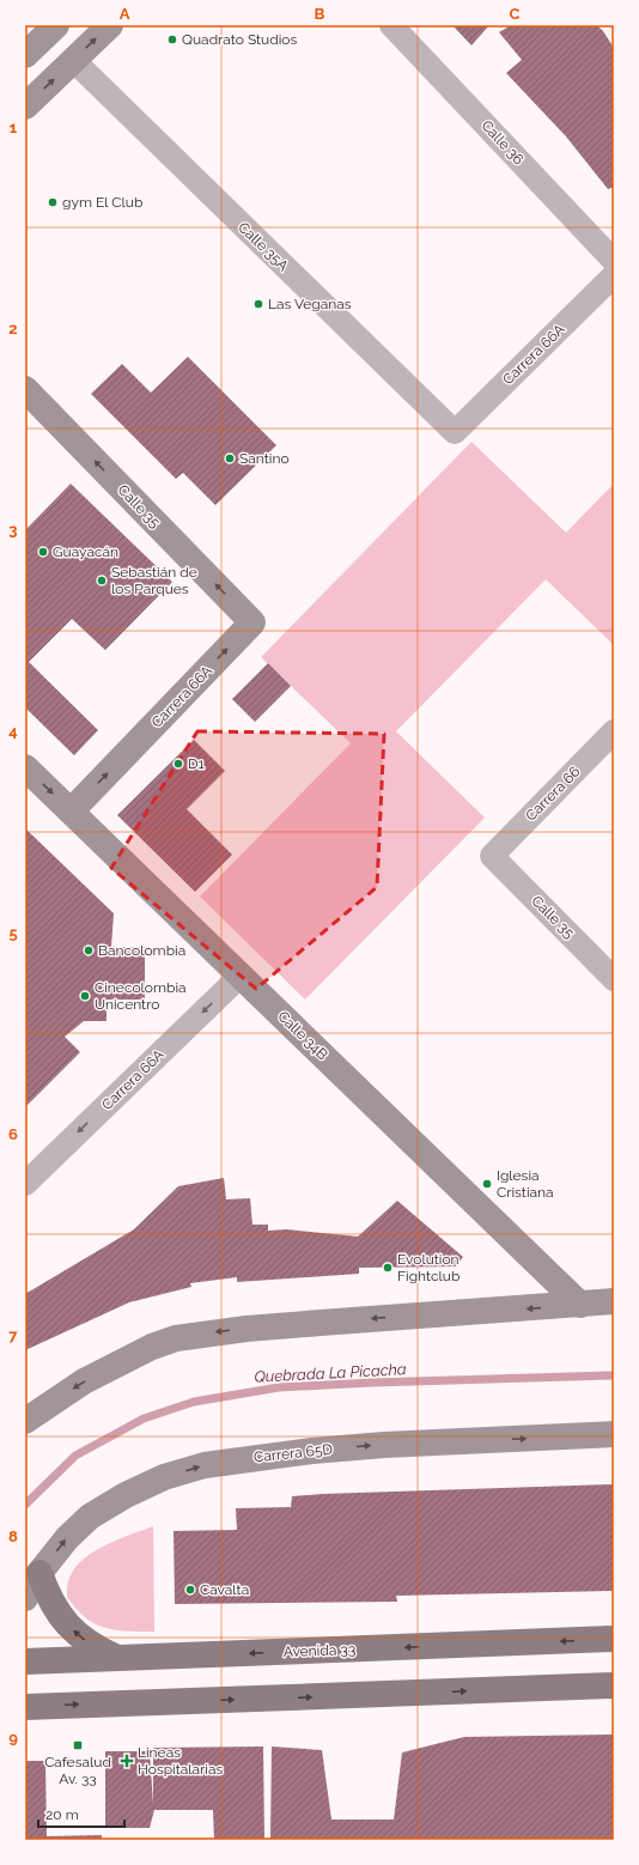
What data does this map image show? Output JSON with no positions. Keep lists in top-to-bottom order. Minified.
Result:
{"streets":{"main road":["Avenida 33"],"street":["Calle 36","Calle 35A","Carrera 66A","Calle 35","Carrera 66","Calle 34B","Carrera 65D"]},"crossings":[["Calle 35A","Carrera 66A"],["Carrera 66A","Calle 35"],["Carrera 66A","Calle 34B"],["Calle 35","Carrera 66"]],"one_way":["Calle 35"],"water":["Quebrada La Picacha"],"places":{"other":["Quadrato Studios","gym El Club","Las Veganas","Santino","Guayacán","Sebastián de los Parques","D1","Bancolombia","Cinecolombia Unicentro","Iglesia Cristiana","Evolution Fightclub","Cavalta"],"transit":["Cafesalud Av. 33"],"health":["Lineas Hospitalarias"]},"scale_bar":"20 m","grid":{"columns":["A","B","C"],"rows":["1","2","3","4","5","6","7","8","9"]}}
